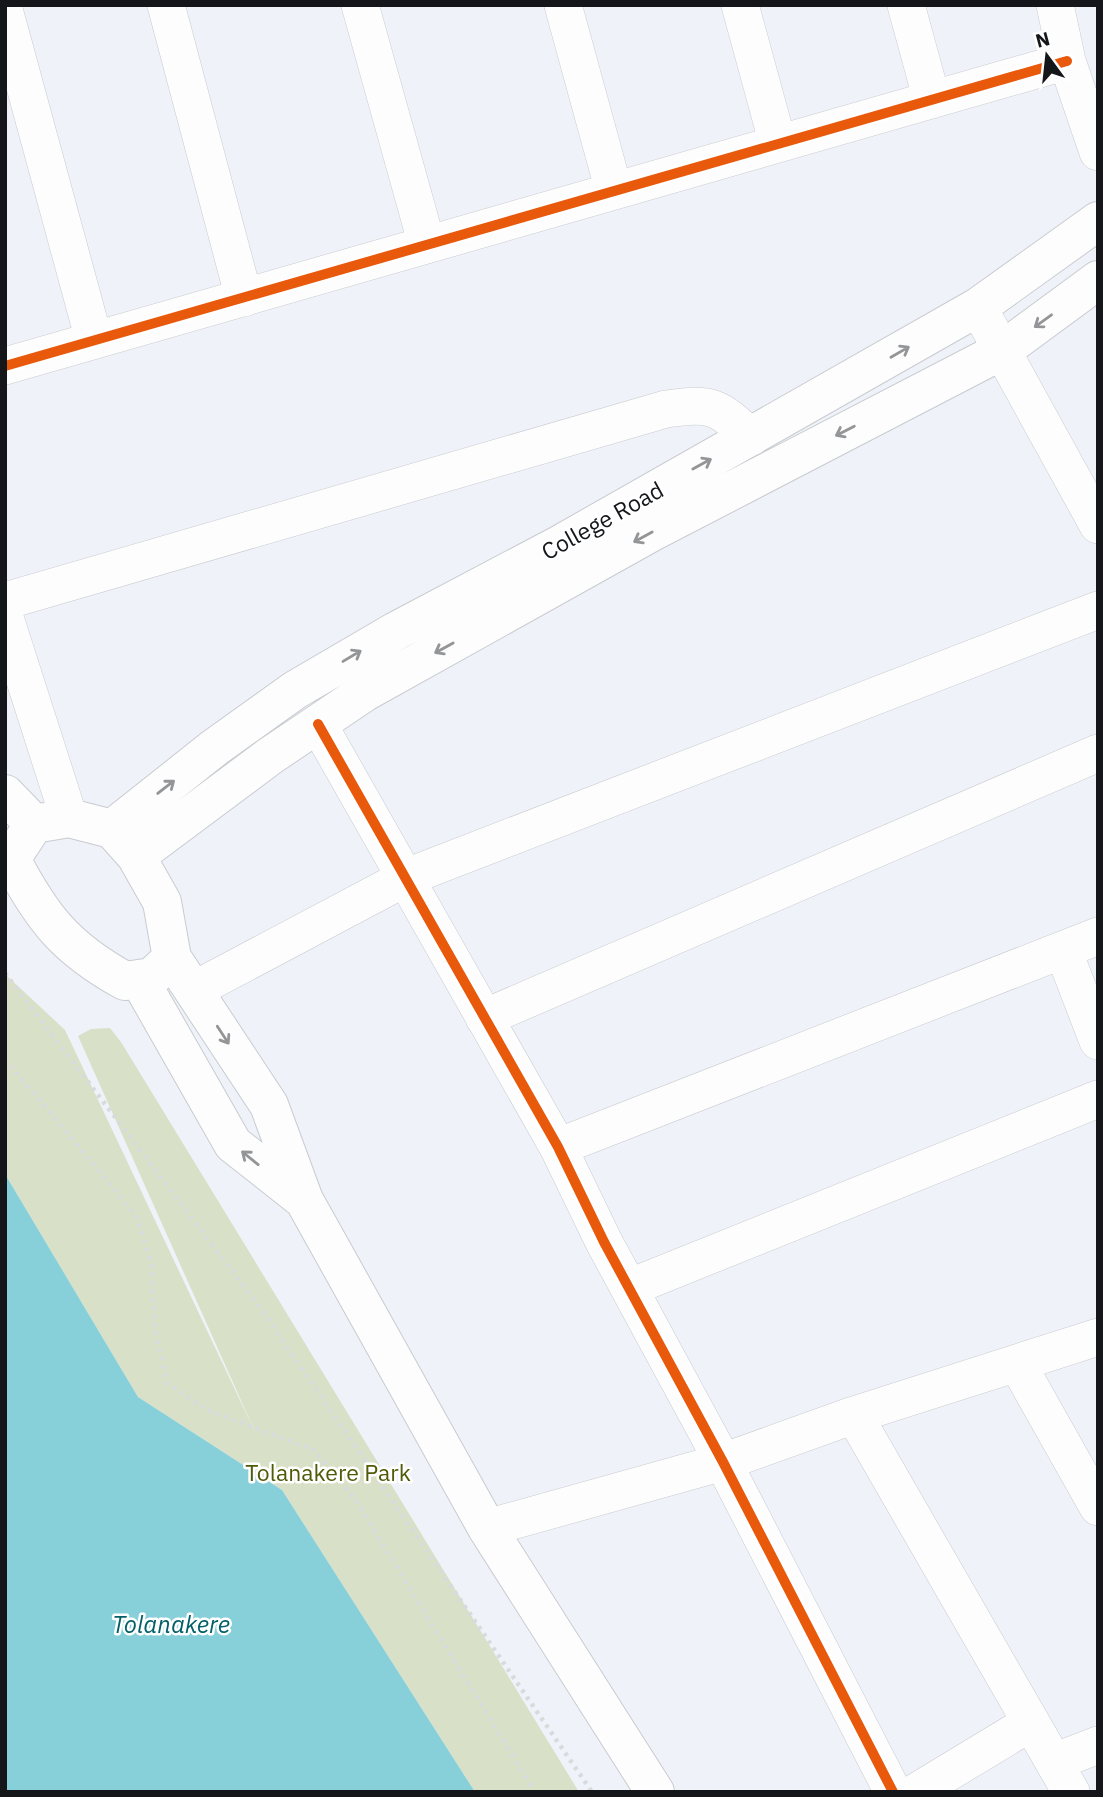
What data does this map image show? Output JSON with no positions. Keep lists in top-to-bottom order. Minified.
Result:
{"streets":{"main road":["College Road"]},"water":["Tolanakere"],"parks":["Tolanakere Park"],"north":"top"}
